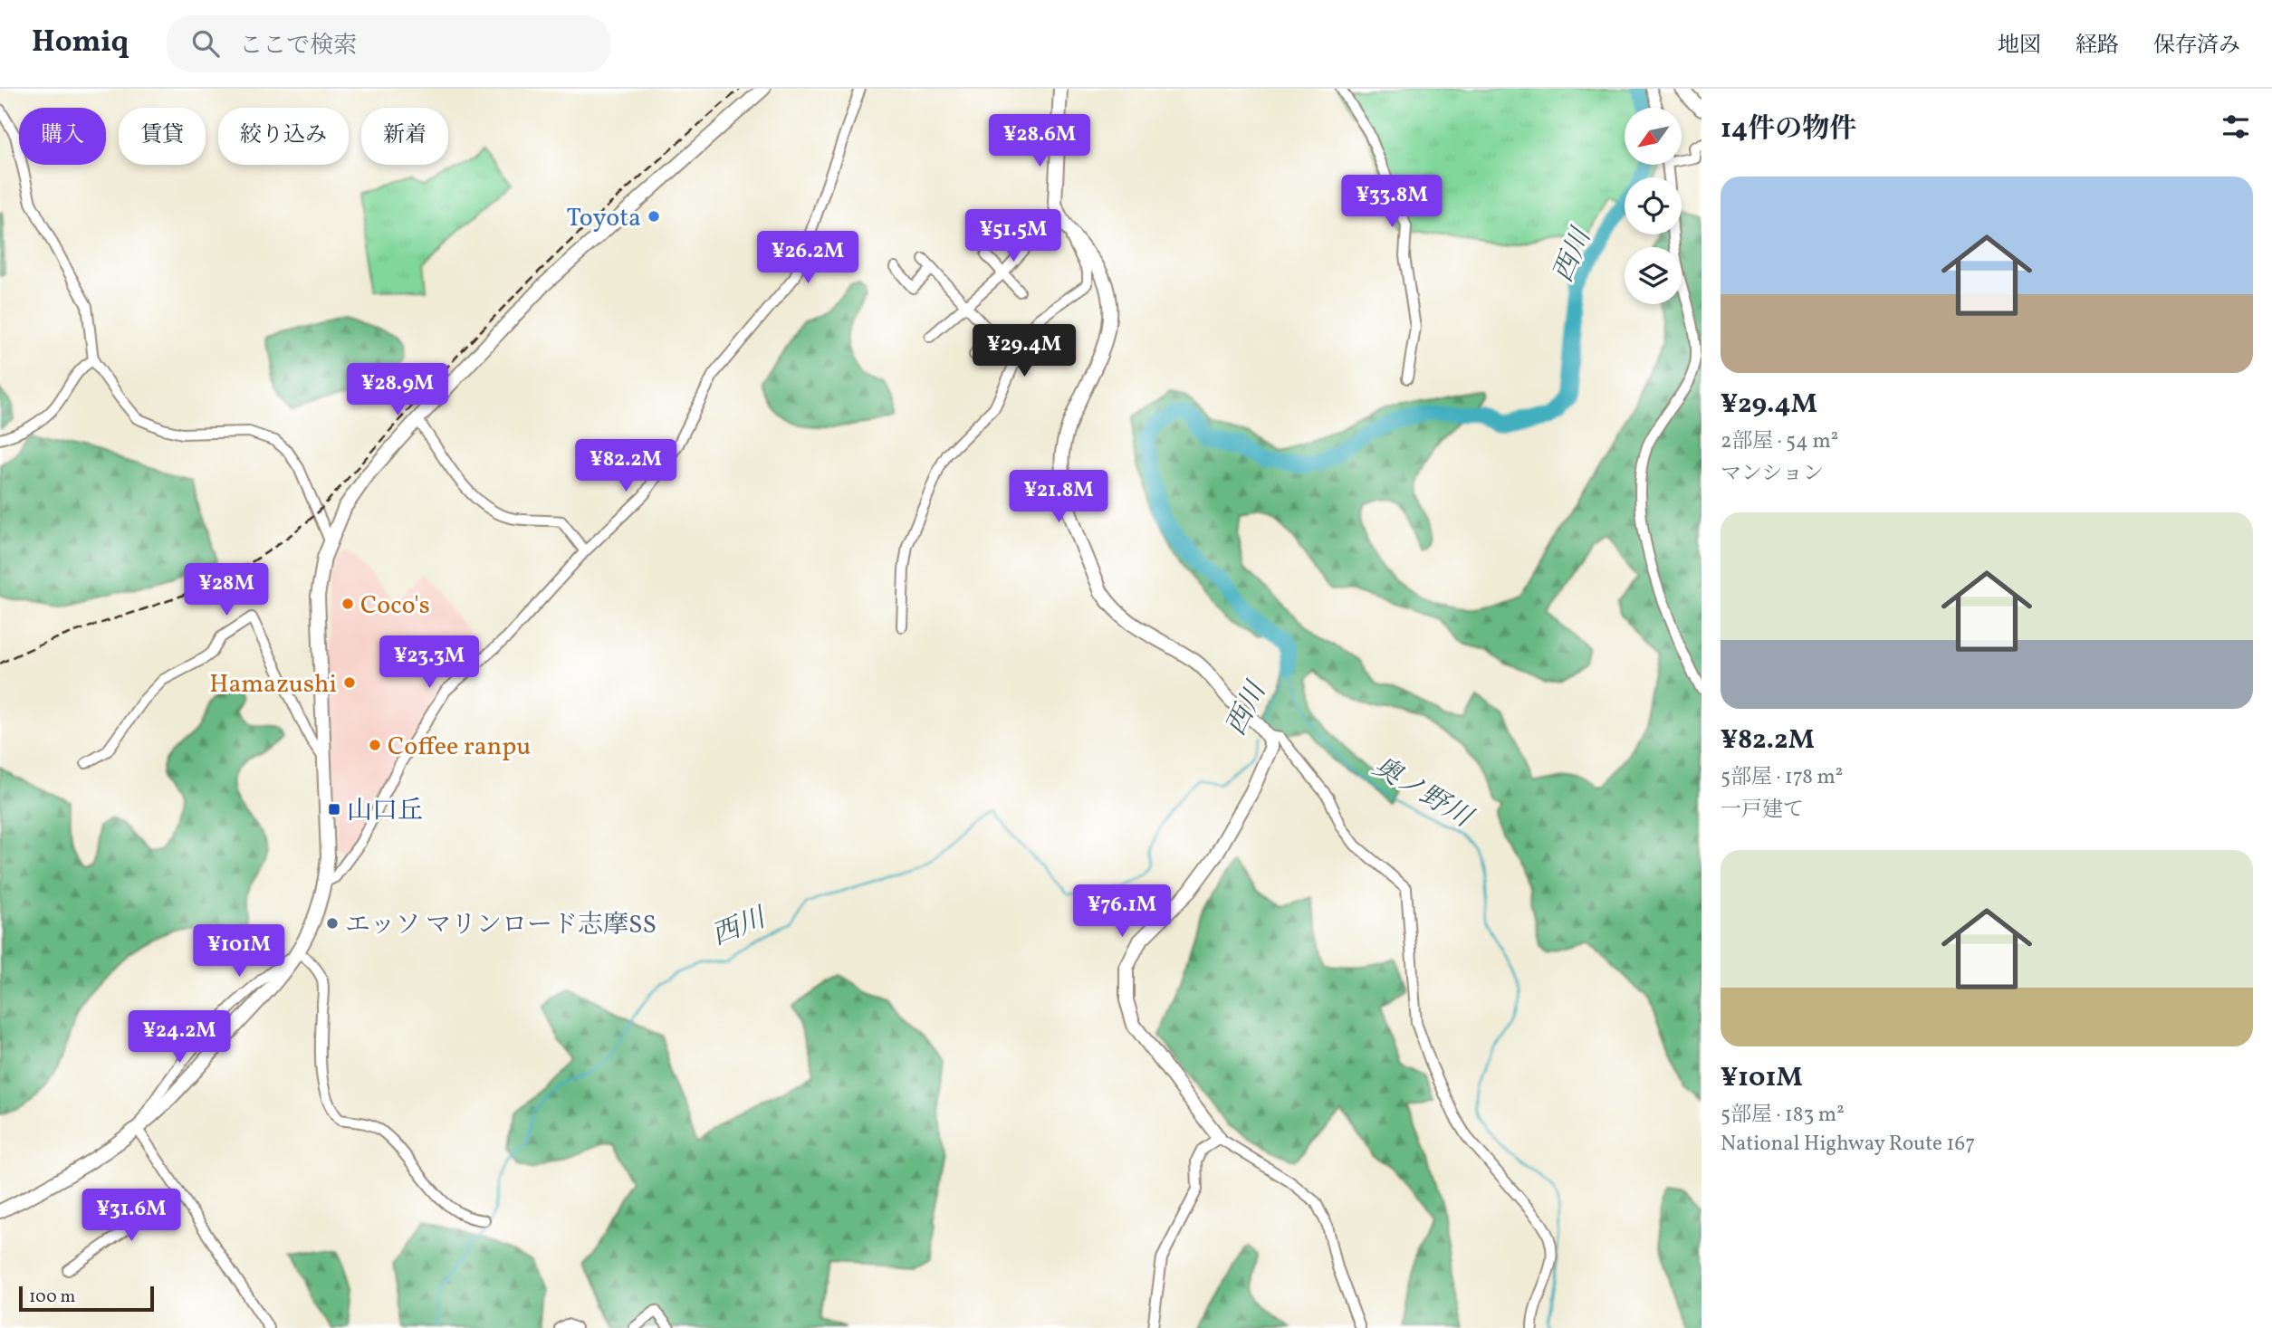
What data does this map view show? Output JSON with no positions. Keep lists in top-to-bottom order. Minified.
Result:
{"water":["西川","奥ノ野川"],"places":{"other":["Toyota","Coco's","Hamazushi","Coffee ranpu","エッソ マリンロード志摩SS"],"transit":["山口丘"]},"scale_bar":"100 m","north":"bottom left","page":{"header":"Homiq","search":"ここで検索","nav":["地図","経路","保存済み"],"heading":"14件の物件","chip":["購入","賃貸","絞り込み","新着"],"price":["¥28.6M","¥33.8M","¥51.5M","¥26.2M","¥29.4M","¥28.9M","¥82.2M","¥21.8M","¥28M","¥23.3M","¥76.1M","¥101M","¥24.2M","¥31.6M"],"list":[{"name":"¥29.4M","note":"2部屋 · 54 m² · マンション"},{"name":"¥82.2M","note":"5部屋 · 178 m² · 一戸建て"},{"name":"¥101M","note":"5部屋 · 183 m² · National Highway Route 167"}],"scale":"100 m"}}
